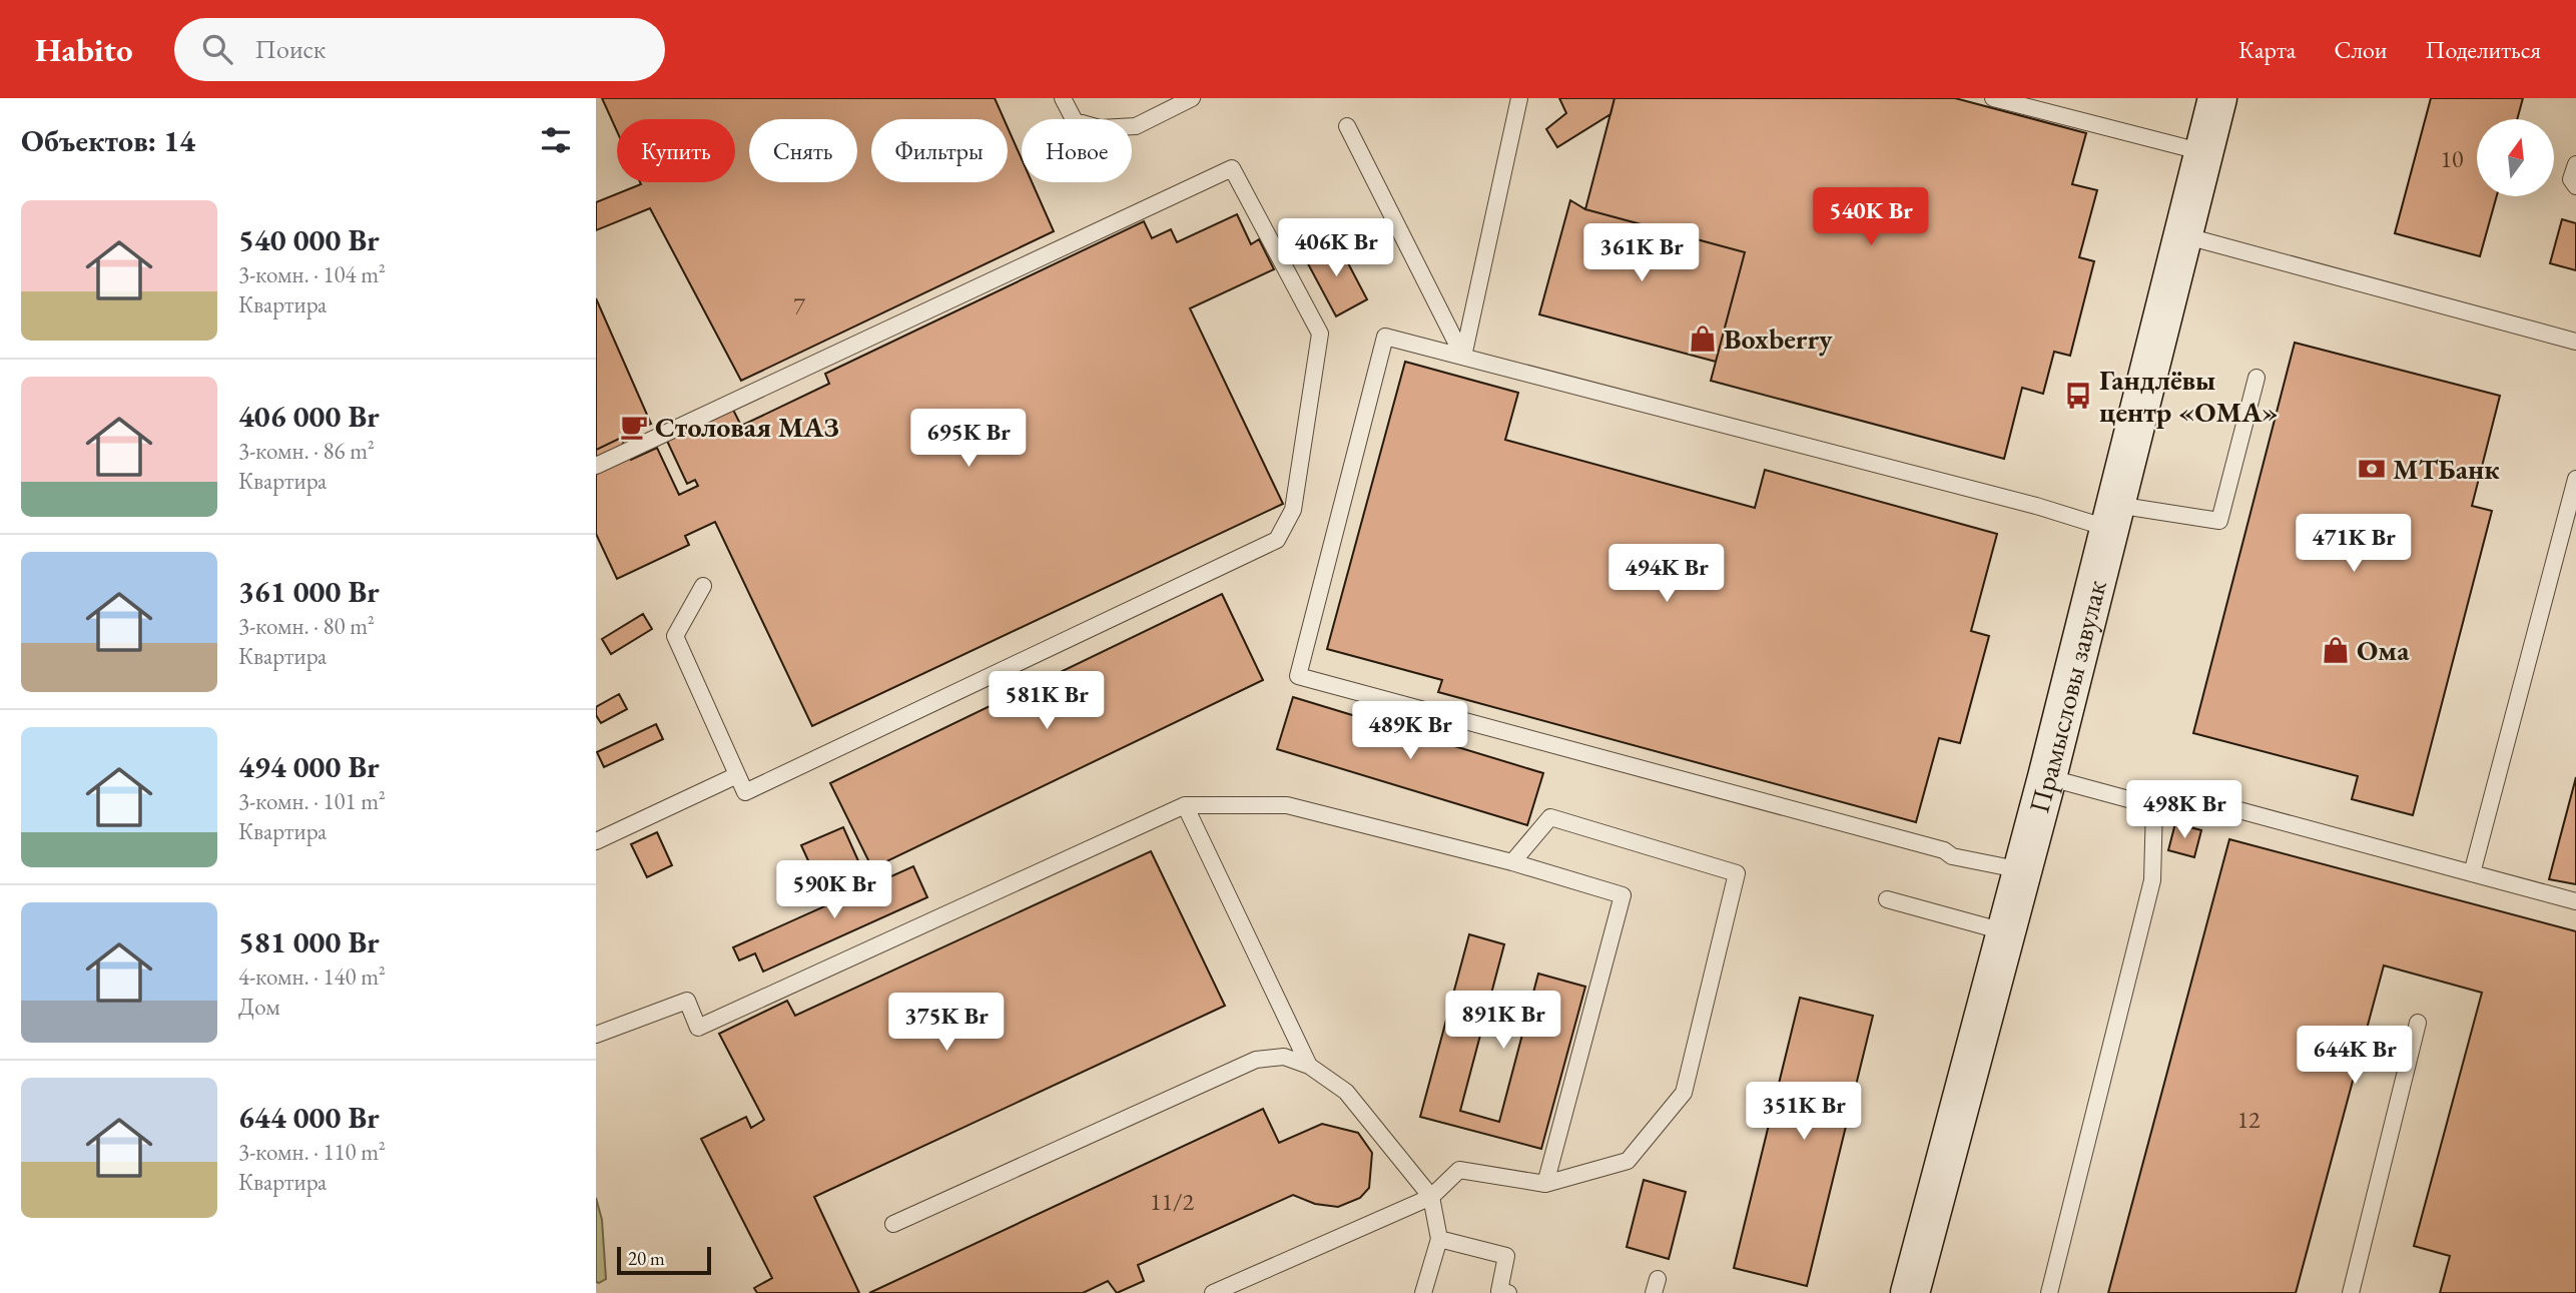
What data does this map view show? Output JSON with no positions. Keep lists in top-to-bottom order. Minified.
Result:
{"streets":{"street":["Прамысловы завулак"]},"places":{"shop":["Boxberry","Ома"],"bus stop":["Гандлёвы центр «ОМА»"],"cafe":["Столовая МАЗ"],"bank":["МТБанк"]},"house_numbers":["10","7","12","11/2"],"scale_bar":"20 m","north":"top","page":{"header":"Habito","search":"Поиск","nav":["Карта","Слои","Поделиться"],"heading":"Объектов: 14","chip":["Купить","Снять","Фильтры","Новое"],"list":[{"name":"540 000 Br","note":"3-комн. · 104 m² · Квартира"},{"name":"406 000 Br","note":"3-комн. · 86 m² · Квартира"},{"name":"361 000 Br","note":"3-комн. · 80 m² · Квартира"},{"name":"494 000 Br","note":"3-комн. · 101 m² · Квартира"},{"name":"581 000 Br","note":"4-комн. · 140 m² · Дом"},{"name":"644 000 Br","note":"3-комн. · 110 m² · Квартира"}],"price":["540K Br","406K Br","361K Br","695K Br","471K Br","494K Br","581K Br","489K Br","498K Br","590K Br","891K Br","375K Br","644K Br","351K Br"],"scale":"20 m"}}
